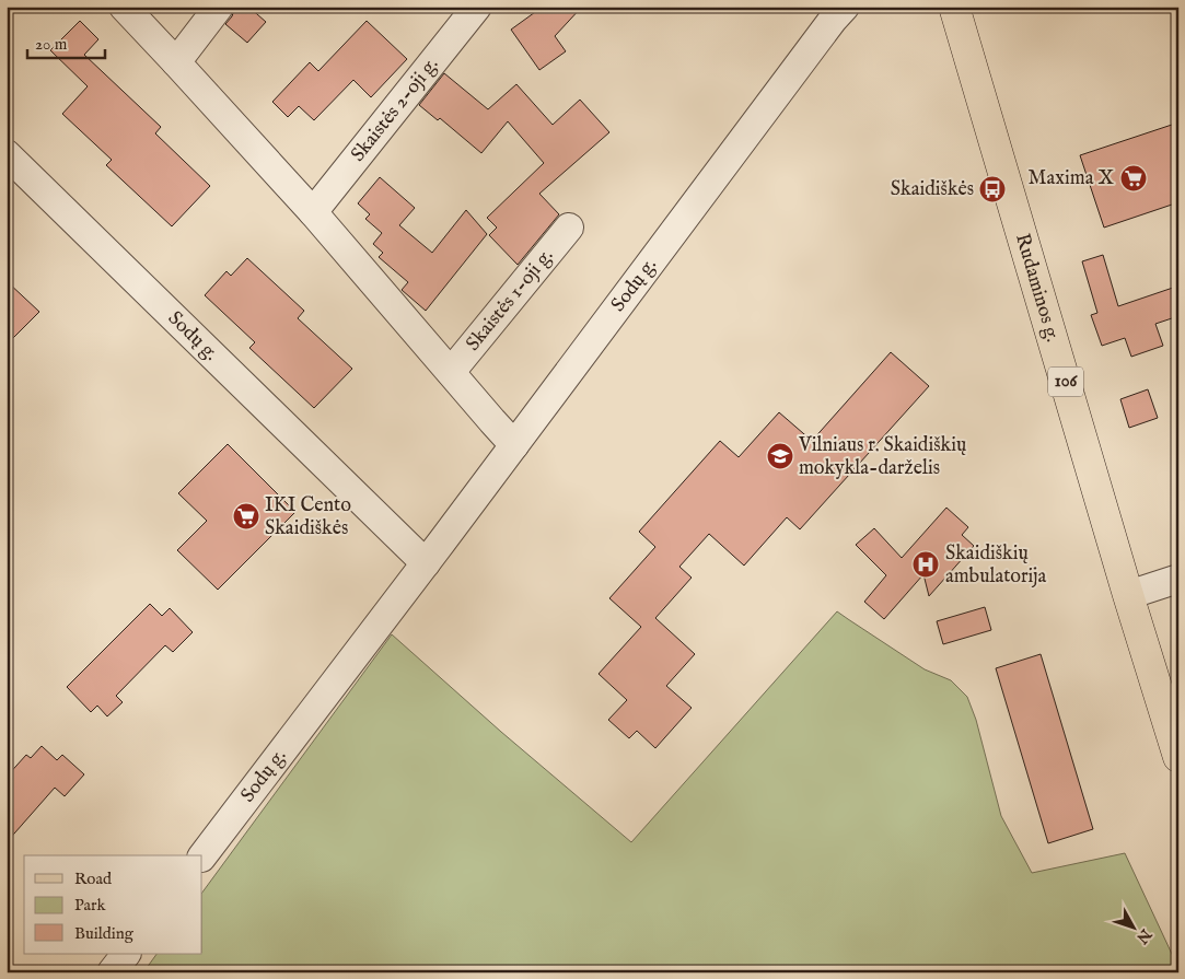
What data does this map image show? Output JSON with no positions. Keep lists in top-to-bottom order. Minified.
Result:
{"streets":{"main road":["Rudaminos g.","106"],"street":["Skaistės 2-oji g.","Sodų g.","Skaistės 1-oji g."]},"places":{"supermarket":["Maxima X","IKI Cento Skaidiškės"],"bus stop":["Skaidiškės"],"school or university":["Vilniaus r. Skaidiškių mokykla-darželis"],"hospital":["Skaidiškių ambulatorija"]},"legend":["Road","Park","Building"],"scale_bar":"20 m","north":"bottom right"}
